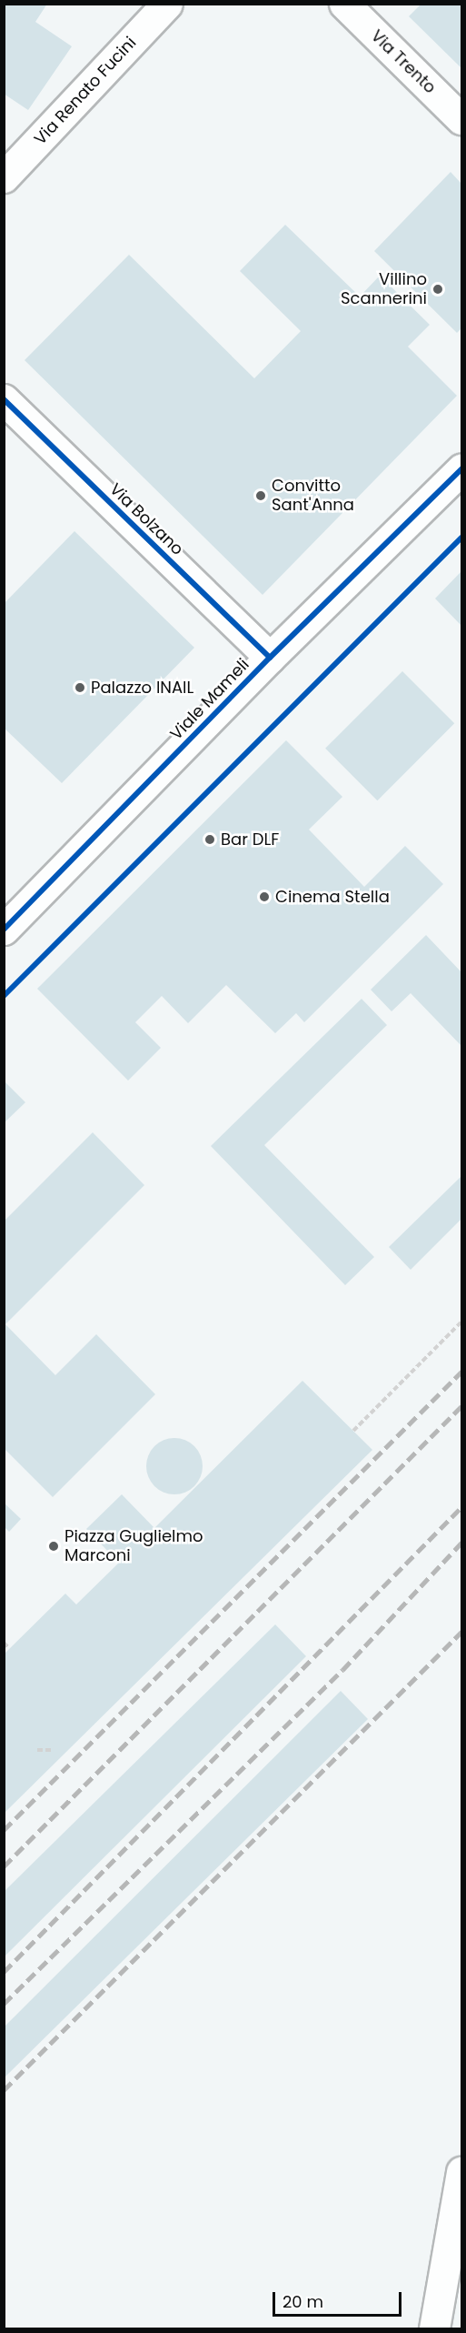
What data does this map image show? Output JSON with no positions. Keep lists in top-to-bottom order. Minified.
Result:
{"streets":{"street":["Via Trento","Via Renato Fucini","Via Bolzano","Viale Mameli"]},"crossings":[["Via Bolzano","Viale Mameli"]],"places":["Villino Scannerini","Convitto Sant'Anna","Palazzo INAIL","Bar DLF","Cinema Stella","Piazza Guglielmo Marconi"],"scale_bar":"20 m"}
